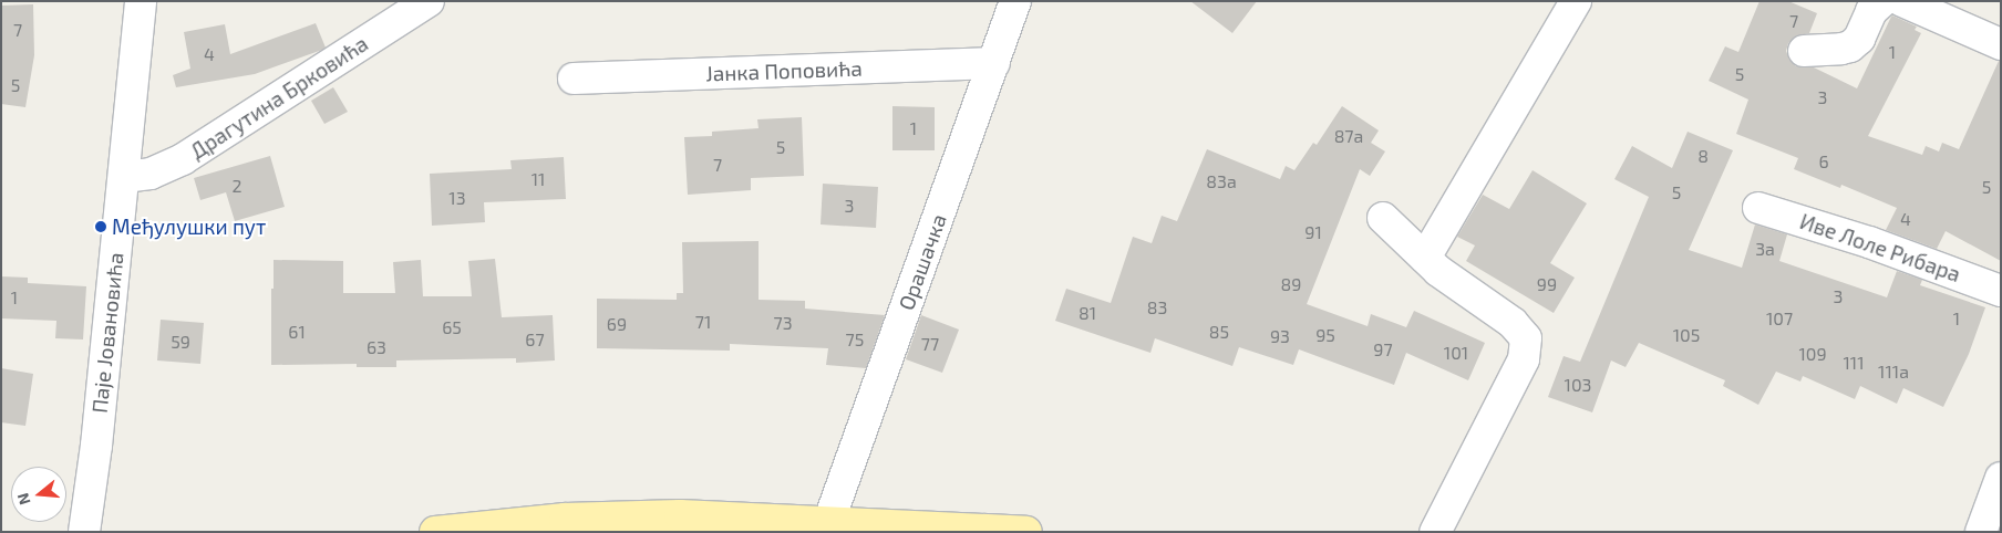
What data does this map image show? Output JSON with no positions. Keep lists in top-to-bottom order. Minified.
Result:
{"streets":{"street":["Јанка Поповића","Драгутина Брковића","Иве Лоле Рибара","Орашачка","Паје Јовановића"]},"crossings":[["Јанка Поповића","Орашачка"],["Драгутина Брковића","Паје Јовановића"]],"places":["Међулушки пут"],"house_numbers":["7","7","1","4","5","5","3","1","87a","5","8","6","7","11","83a","2","5","5","13","3","4","91","3a","89","99","3","1","83","81","107","1","71","73","69","65","61","85","95","105","93","67","75","59","77","63","97","101","109","111","111a","103"],"north":"left"}
